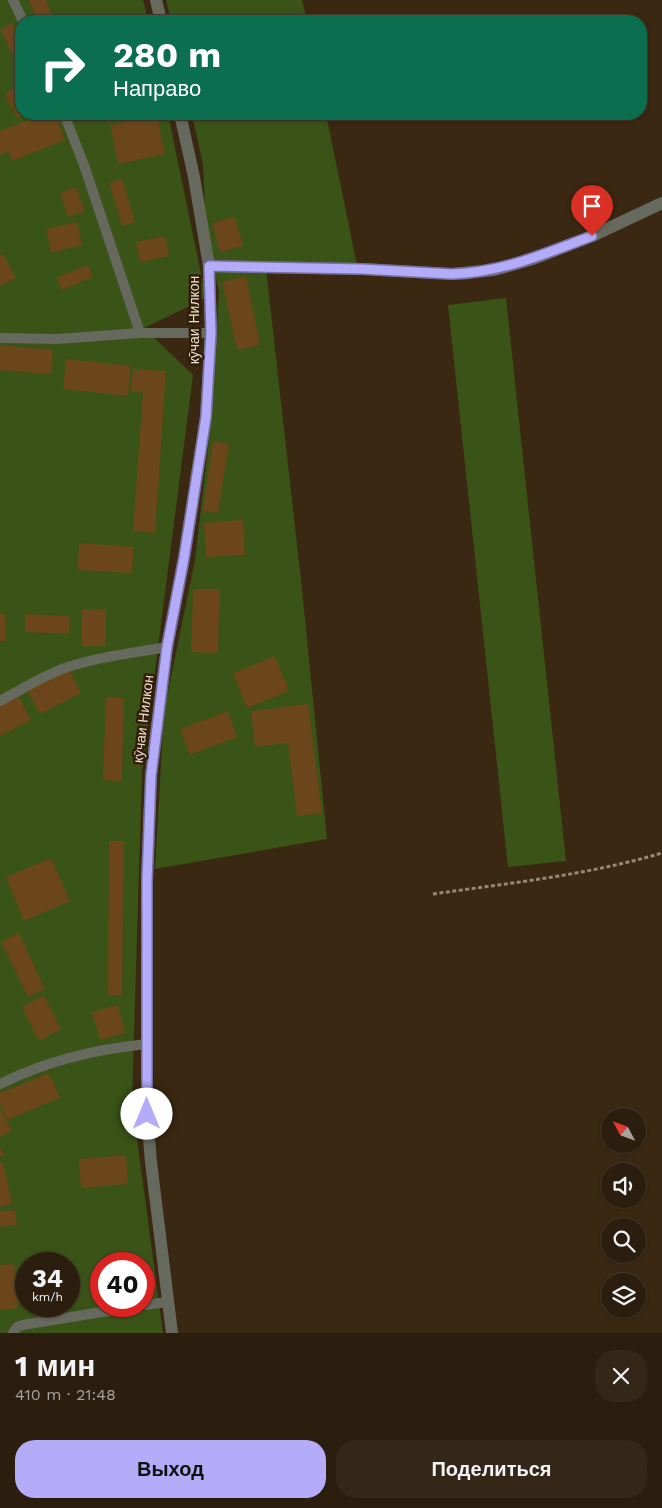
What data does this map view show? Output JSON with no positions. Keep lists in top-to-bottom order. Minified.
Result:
{"streets":{"street":["кӯчаи Нилкон"]},"north":"top left","page":{"turn":["280 m","Направо"],"speed":"34 km/h","limit":"40","heading":["1 мин","410 m · 21:48"],"buttons":["Выход","Поделиться"]}}
